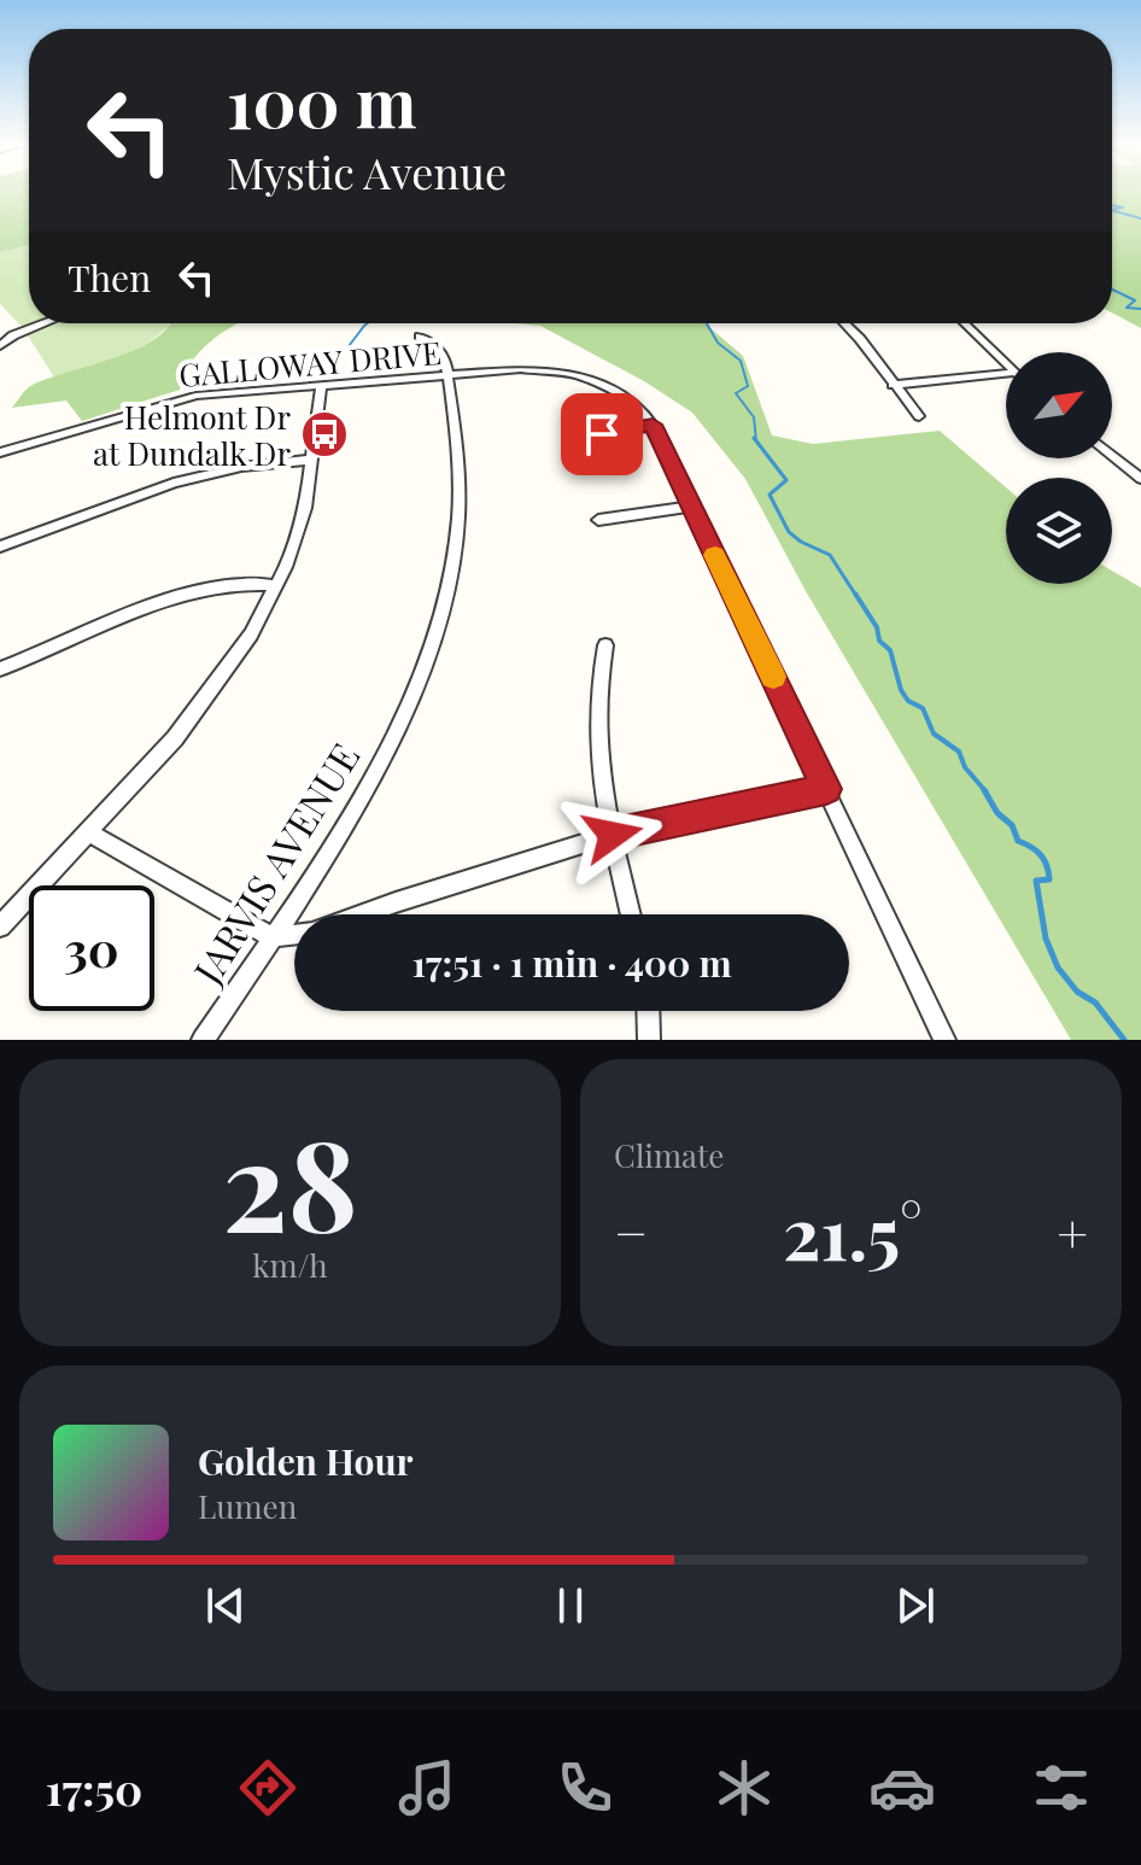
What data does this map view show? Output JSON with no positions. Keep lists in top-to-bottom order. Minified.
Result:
{"streets":{"street":["GALLOWAY DRIVE","JARVIS AVENUE"]},"crossings":[["GALLOWAY DRIVE","JARVIS AVENUE"]],"places":{"bus stop":["Helmont Dr at Dundalk Dr"]},"north":"top right","page":{"turn":["100 m","Mystic Avenue"],"then":"Then","limit":"30","trip":"17:51 · 1 min · 400 m","tile":[["28","km/h"],"Climate"],"heat":["−","21.5°","+"],"song":["Golden Hour","Lumen"],"tabs":"17:50"}}
